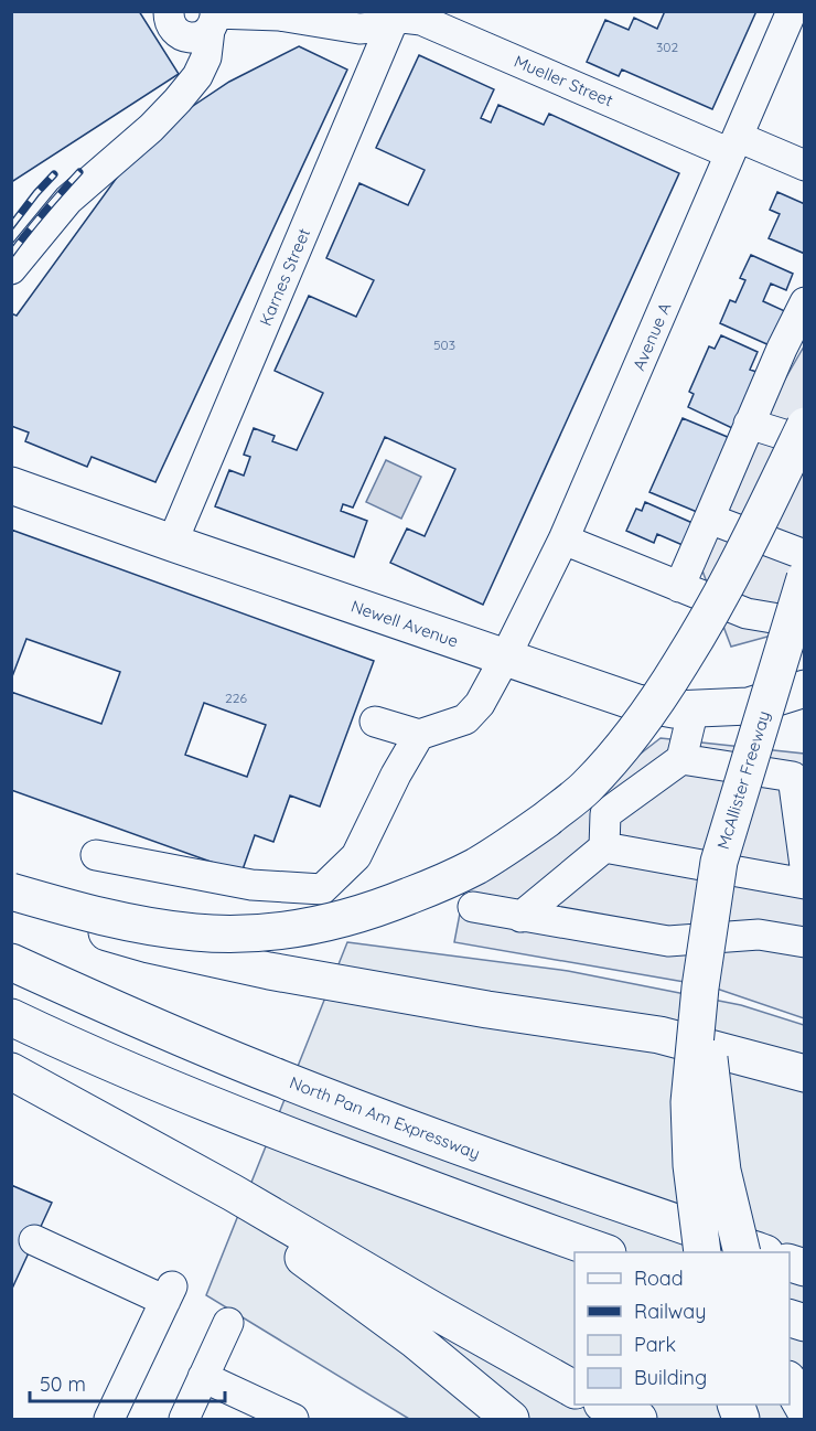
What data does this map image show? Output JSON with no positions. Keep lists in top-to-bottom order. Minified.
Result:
{"streets":{"main road":["Newell Avenue","McAllister Freeway","North Pan Am Expressway"],"street":["Mueller Street","Karnes Street","Avenue A"]},"crossings":[["Mueller Street","Karnes Street"],["Mueller Street","Avenue A"],["Karnes Street","Newell Avenue"],["Avenue A","Newell Avenue"]],"house_numbers":["302","503","226"],"legend":["Road","Railway","Park","Building"],"scale_bar":"50 m"}
